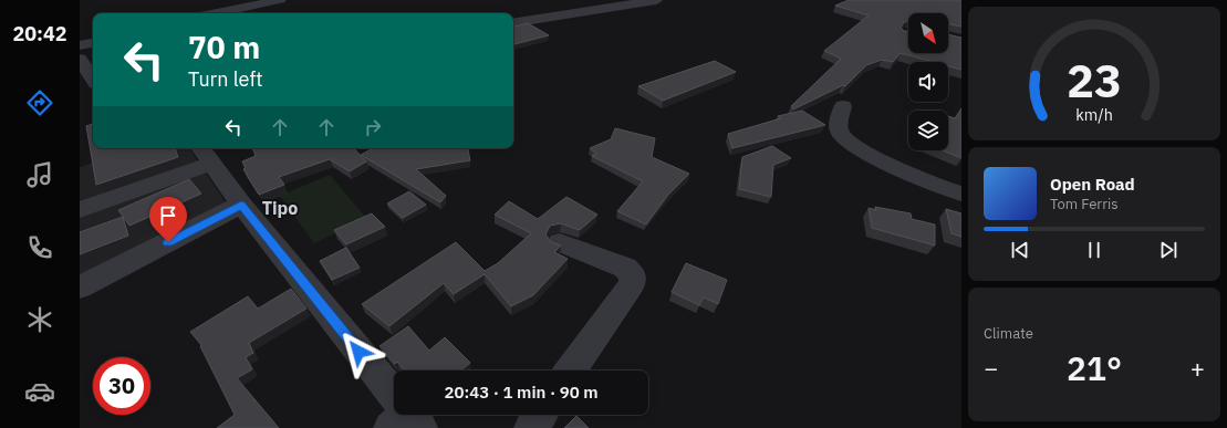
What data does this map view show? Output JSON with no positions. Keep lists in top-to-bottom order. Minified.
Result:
{"districts":["Tipo"],"north":"bottom right","page":{"tabs":"20:42","turn":["70 m","Turn left"],"song":["Open Road","Tom Ferris"],"tile":"Climate","heat":["−","21°","+"],"limit":"30","trip":"20:43 · 1 min · 90 m","gauge":["23","km/h"]}}
